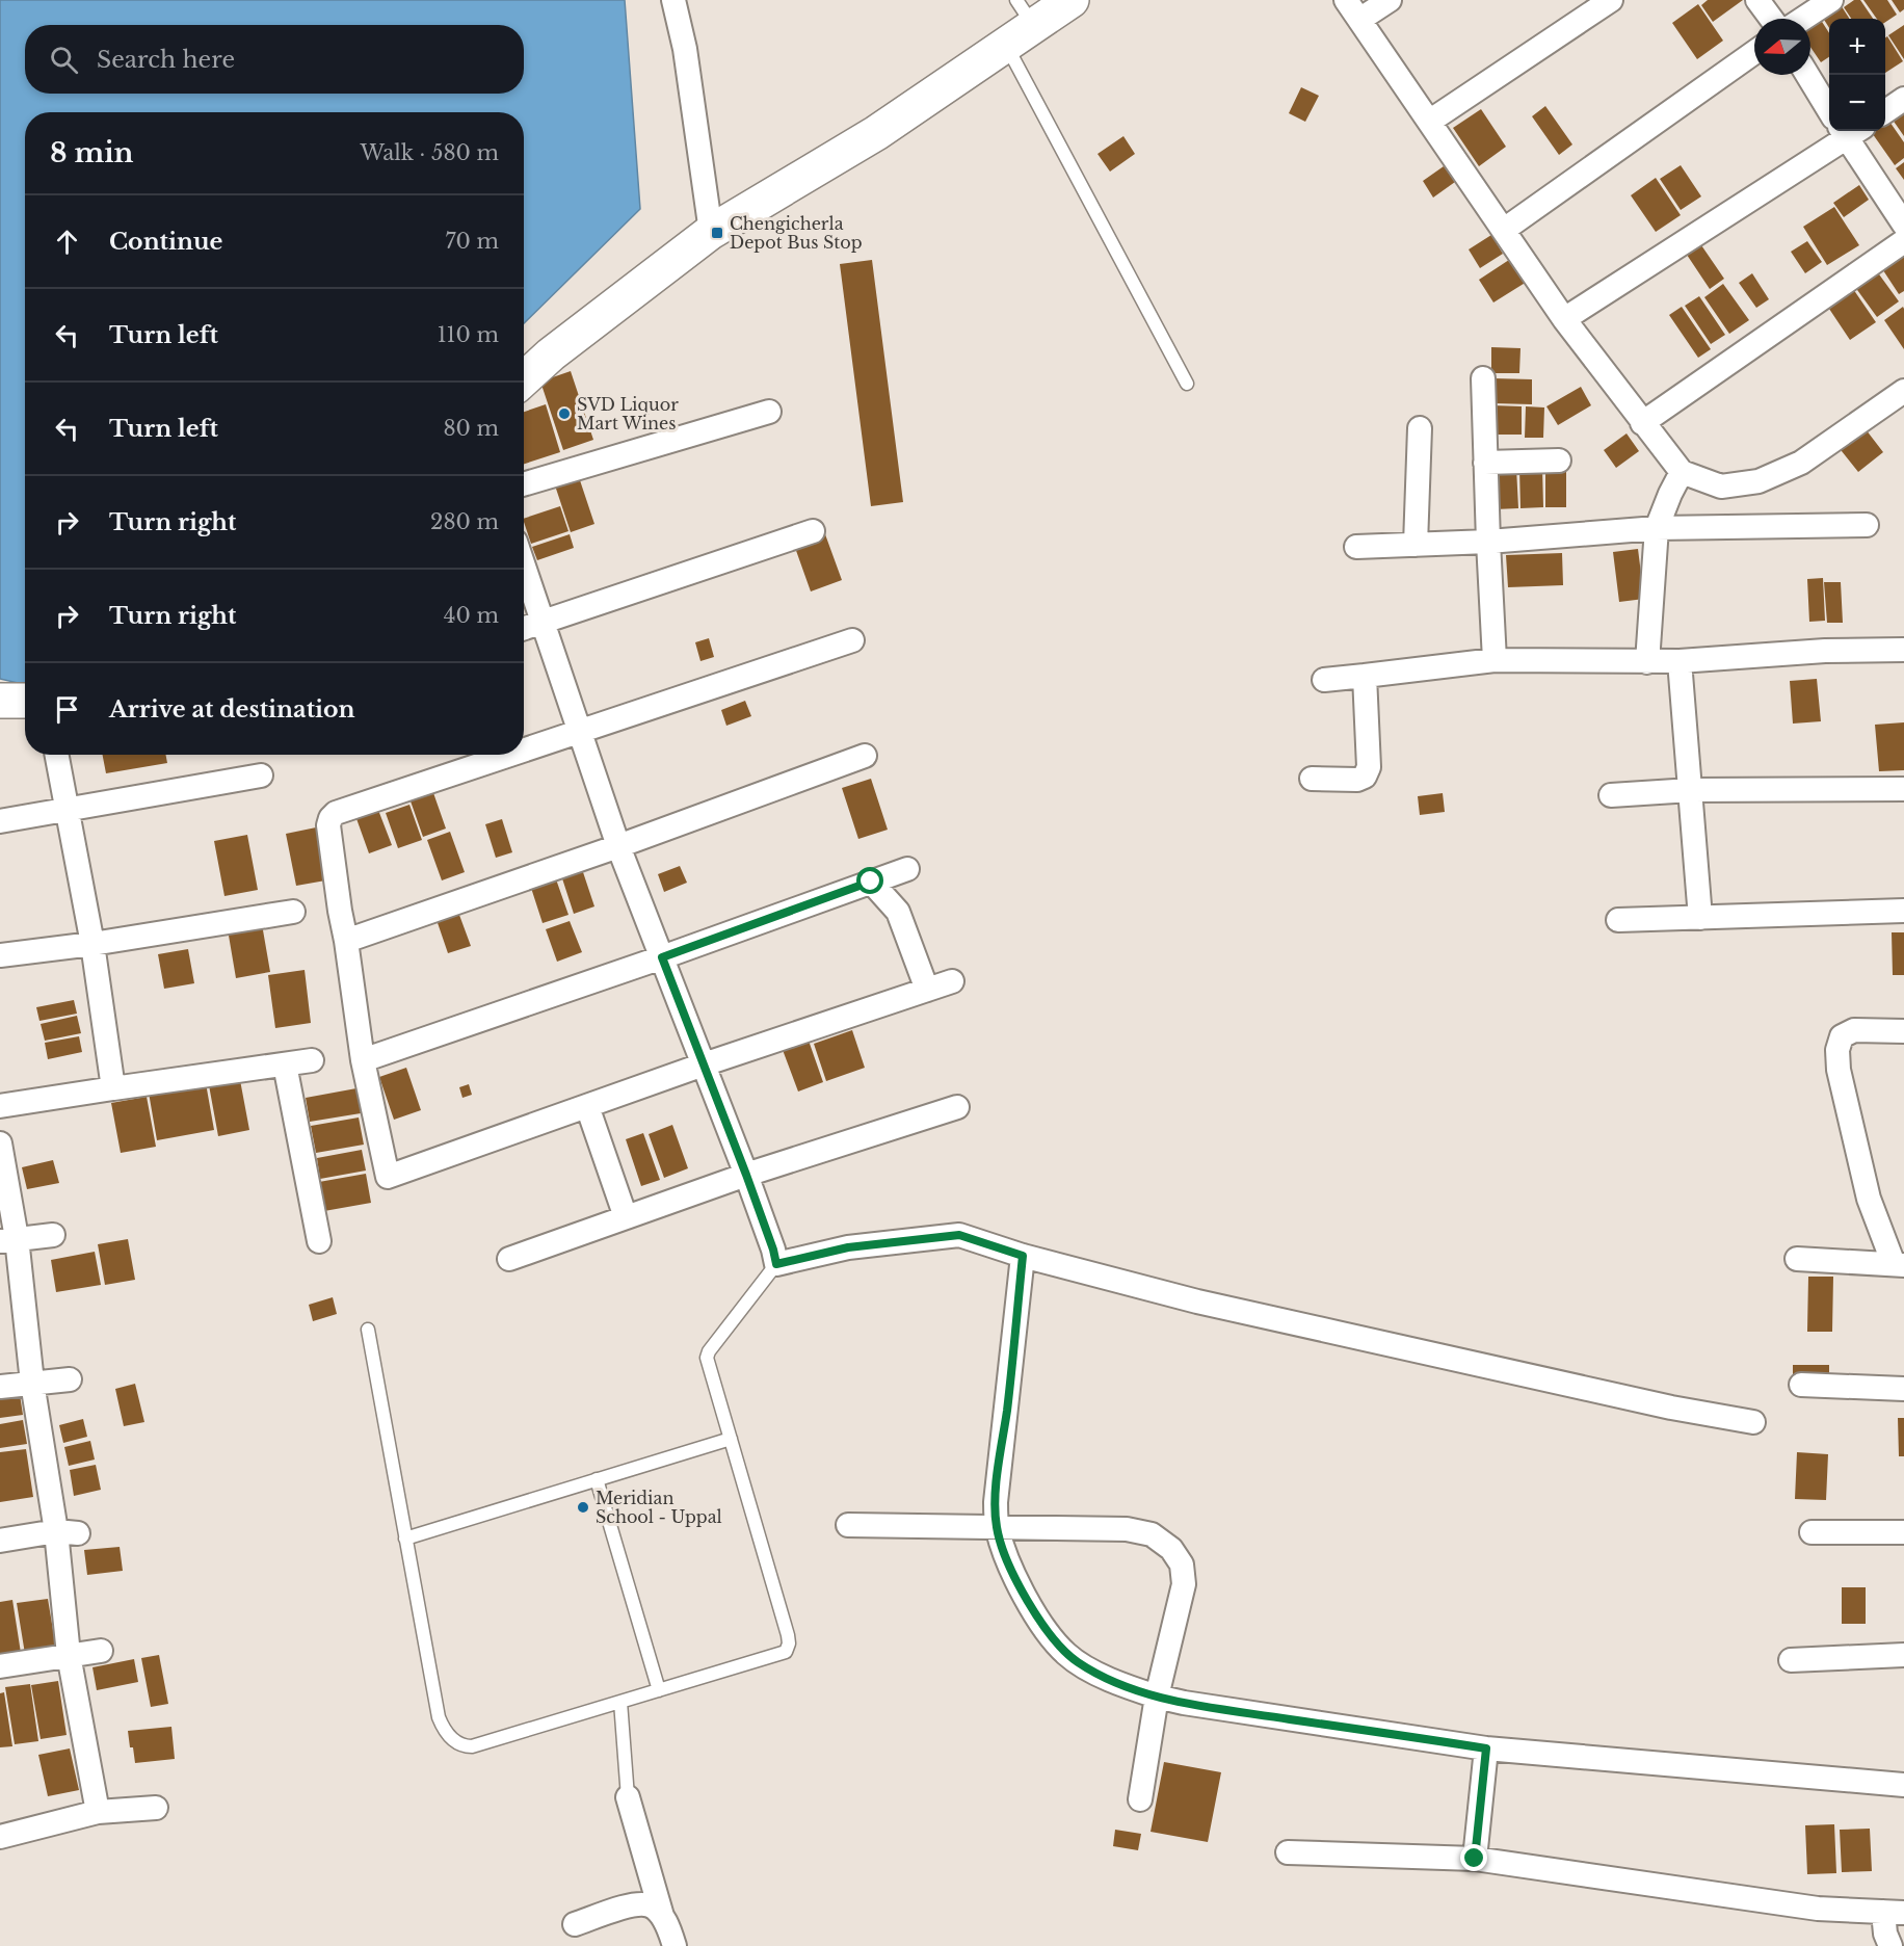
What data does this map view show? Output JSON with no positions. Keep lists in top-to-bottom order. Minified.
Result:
{"places":{"transit":["Chengicherla Depot Bus Stop"],"other":["SVD Liquor Mart Wines","Meridian School - Uppal"]},"north":"left","page":{"map_buttons":["+","−"],"search":"Search here","heading":["8 min","Walk · 580 m"],"list":[["Continue","70 m"],["Turn left","110 m"],["Turn left","80 m"],["Turn right","280 m"],["Turn right","40 m"],"Arrive at destination"]}}
